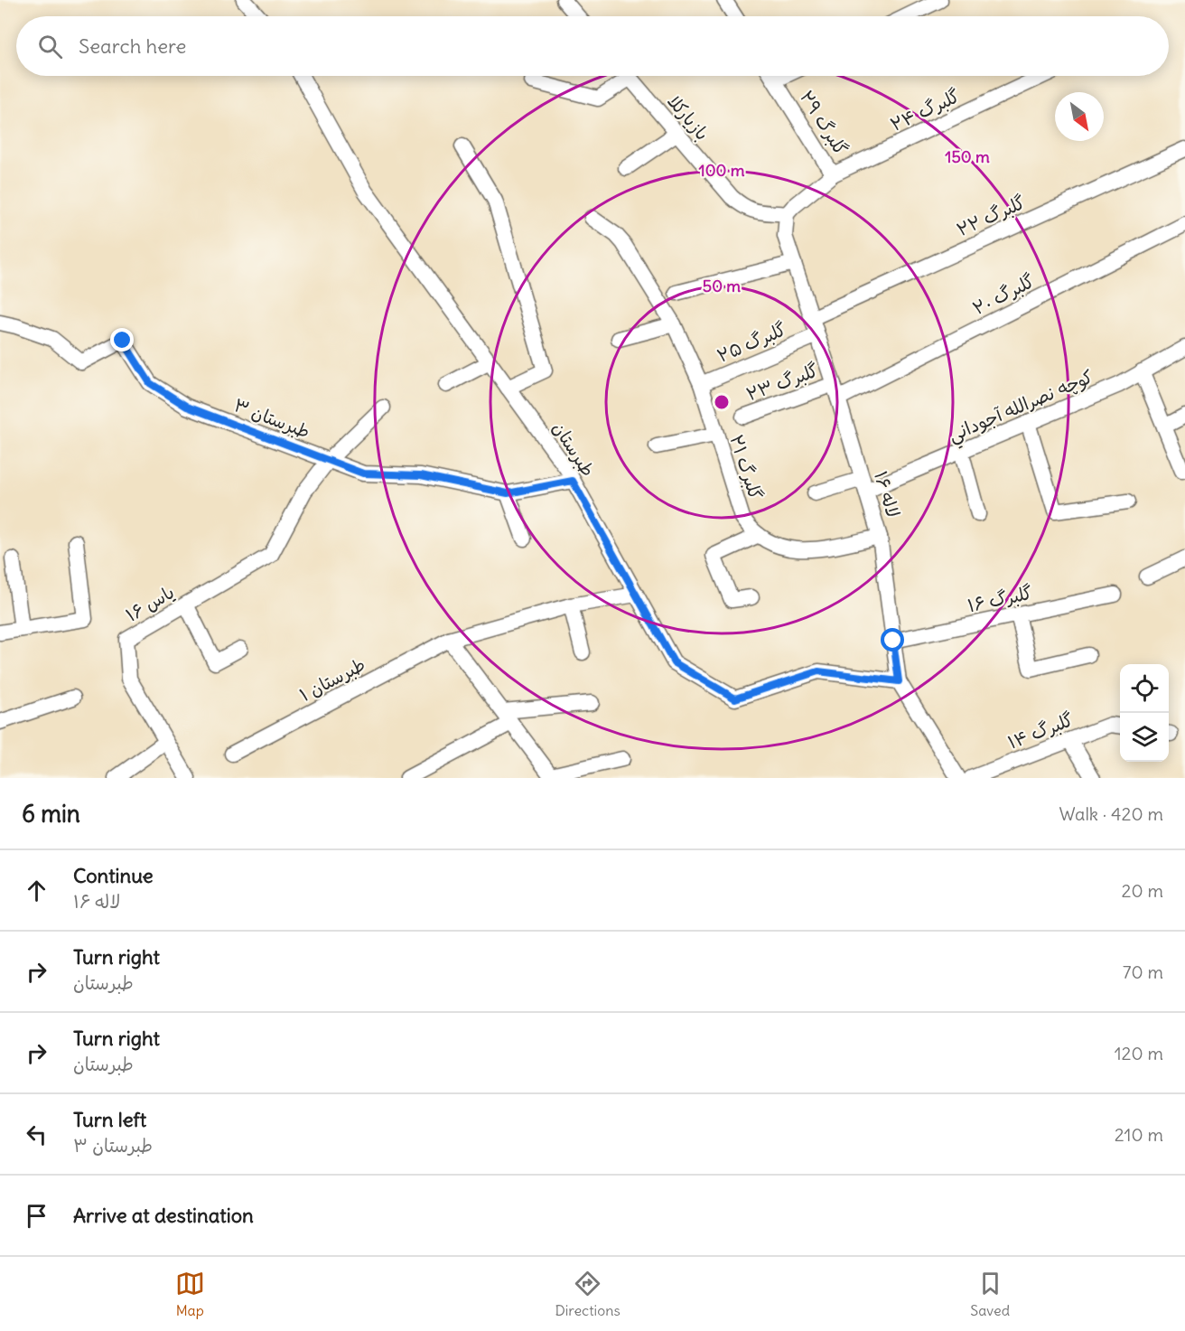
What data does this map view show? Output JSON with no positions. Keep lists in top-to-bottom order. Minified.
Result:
{"streets":{"street":["گلبرگ ۲۴","بازیارکلا","گلبرگ ۲۹","گلبرگ ۲۲","گلبرگ ۲۰","گلبرگ ۲۵","گلبرگ ۲۳","كوچه نصرالله آجوداني","طبرستان ۳","طبرستان","گلبرگ ۲۱","لاله ۱۶","گلبرگ ۱۶","یاس ۱۶","طبرستان ۱","گلبرگ ۱۴"]},"crossings":[["گلبرگ ۲۴","گلبرگ ۲۹"],["بازیارکلا","گلبرگ ۲۹"],["بازیارکلا","لاله ۱۶"],["گلبرگ ۲۹","لاله ۱۶"],["گلبرگ ۲۲","لاله ۱۶"],["گلبرگ ۲۰","لاله ۱۶"],["گلبرگ ۲۵","گلبرگ ۲۱"],["گلبرگ ۲۵","لاله ۱۶"],["گلبرگ ۲۳","لاله ۱۶"],["كوچه نصرالله آجوداني","لاله ۱۶"],["طبرستان ۳","طبرستان"],["طبرستان ۳","یاس ۱۶"],["طبرستان","لاله ۱۶"],["طبرستان","طبرستان ۱"],["گلبرگ ۲۱","لاله ۱۶"],["لاله ۱۶","گلبرگ ۱۶"]],"north":"bottom right","page":{"search":"Search here","heading":["6 min","Walk · 420 m"],"list":[["Continue","لاله ۱۶","20 m"],["Turn right","طبرستان","70 m"],["Turn right","طبرستان","120 m"],["Turn left","طبرستان ۳","210 m"],"Arrive at destination"],"nav":["Map","Directions","Saved"]},"rings":["150 m","100 m","50 m"]}
